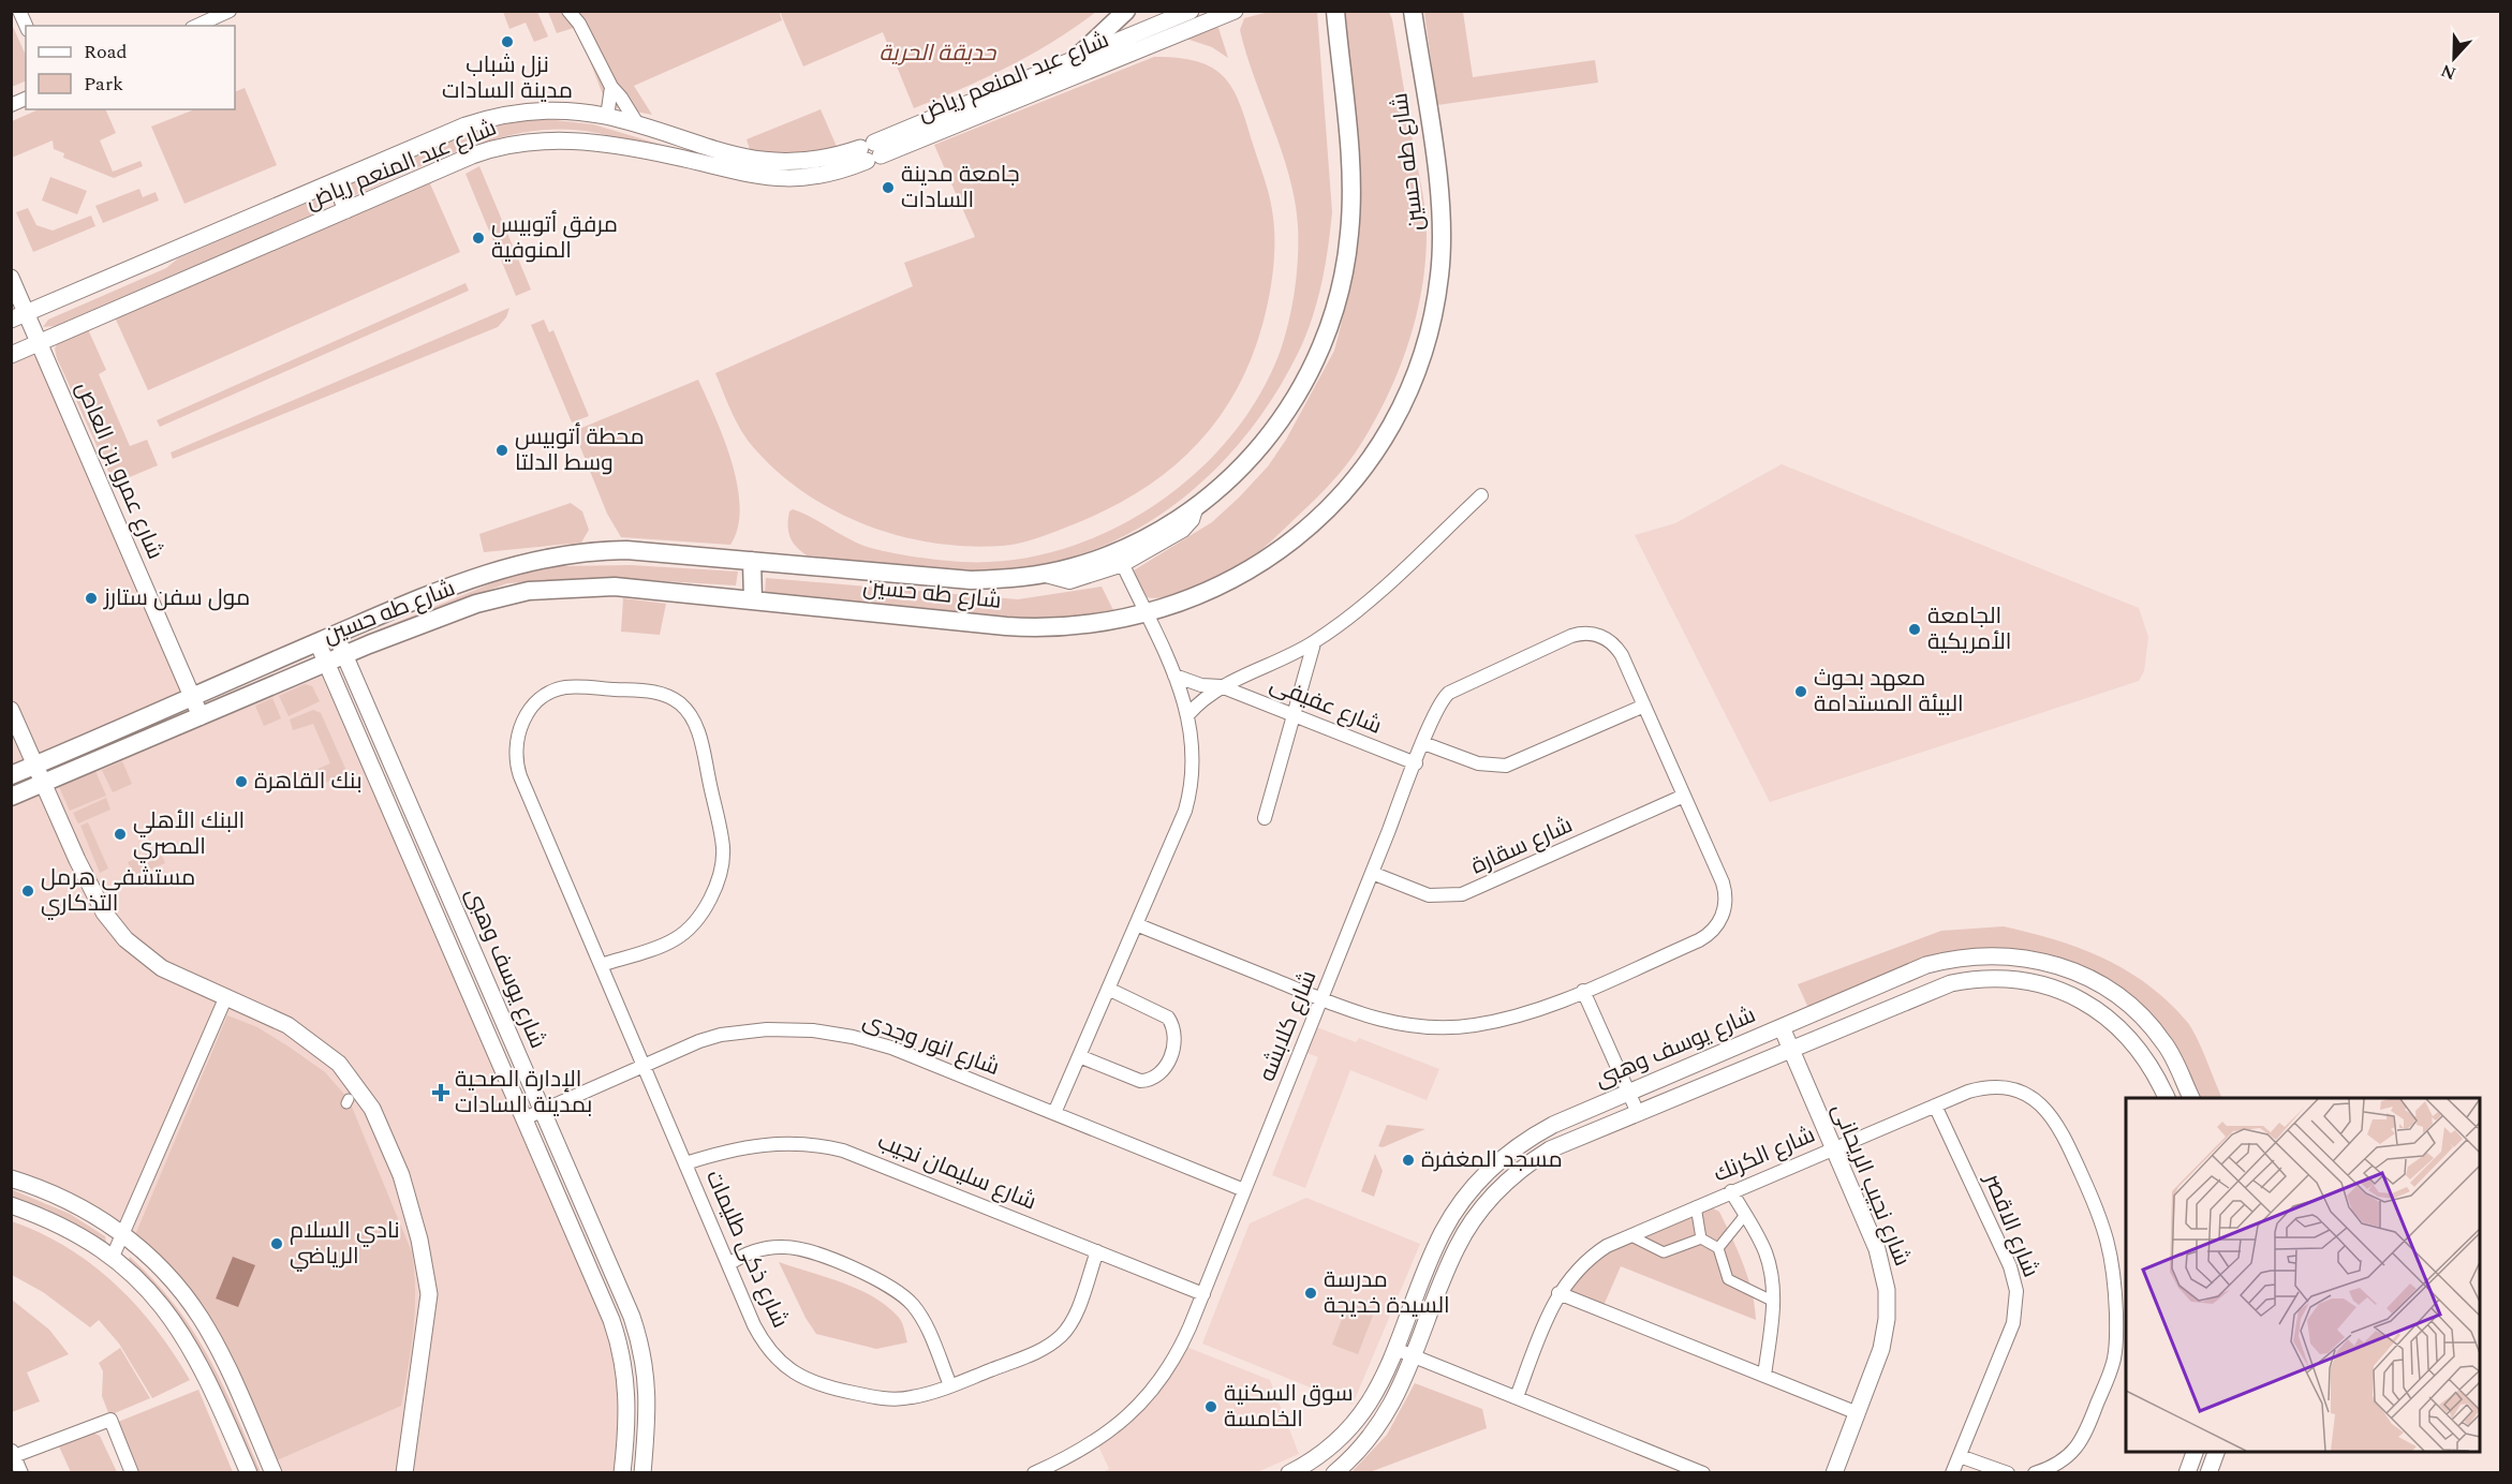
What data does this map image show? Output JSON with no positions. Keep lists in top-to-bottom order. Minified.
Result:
{"streets":{"main road":["شارع طه حسين"],"street":["شارع عبد المنعم رياض","شارع عمرو بن العاص","شارع عفيفى","شارع سقارة","شارع يوسف وهبى","شارع كلابشه","شارع انور وجدى","شارع الكرنك","شارع سليمان نجيب","شارع نجيب الريحانى","شارع الاقصر","شارع ذكى طليمات"]},"crossings":[["شارع عبد المنعم رياض","شارع عمرو بن العاص"],["شارع طه حسين","شارع عمرو بن العاص"],["شارع طه حسين","شارع يوسف وهبى"],["شارع عفيفى","شارع كلابشه"],["شارع سقارة","شارع كلابشه"],["شارع يوسف وهبى","شارع انور وجدى"],["شارع يوسف وهبى","شارع نجيب الريحانى"],["شارع كلابشه","شارع انور وجدى"],["شارع كلابشه","شارع سليمان نجيب"],["شارع انور وجدى","شارع ذكى طليمات"],["شارع الكرنك","شارع نجيب الريحانى"],["شارع الكرنك","شارع الاقصر"],["شارع سليمان نجيب","شارع ذكى طليمات"]],"parks":["حديقة الحرية"],"places":{"other":["نزل شباب مدينة السادات","جامعة مدينة السادات","مرفق أتوبيس المنوفية","محطة أتوبيس وسط الدلتا","مول سفن ستارز","الجامعة الأمريكية","معهد بحوث البيئة المستدامة","بنك القاهرة","البنك الأهلي المصري","مستشفى هرمل التذكاري","مسجد المغفرة","نادي السلام الرياضي","مدرسة السيدة خديجة","سوق السكنية الخامسة"],"health":["الإدارة الصحية بمدينة السادات"]},"legend":["Road","Park"],"north":"bottom"}
